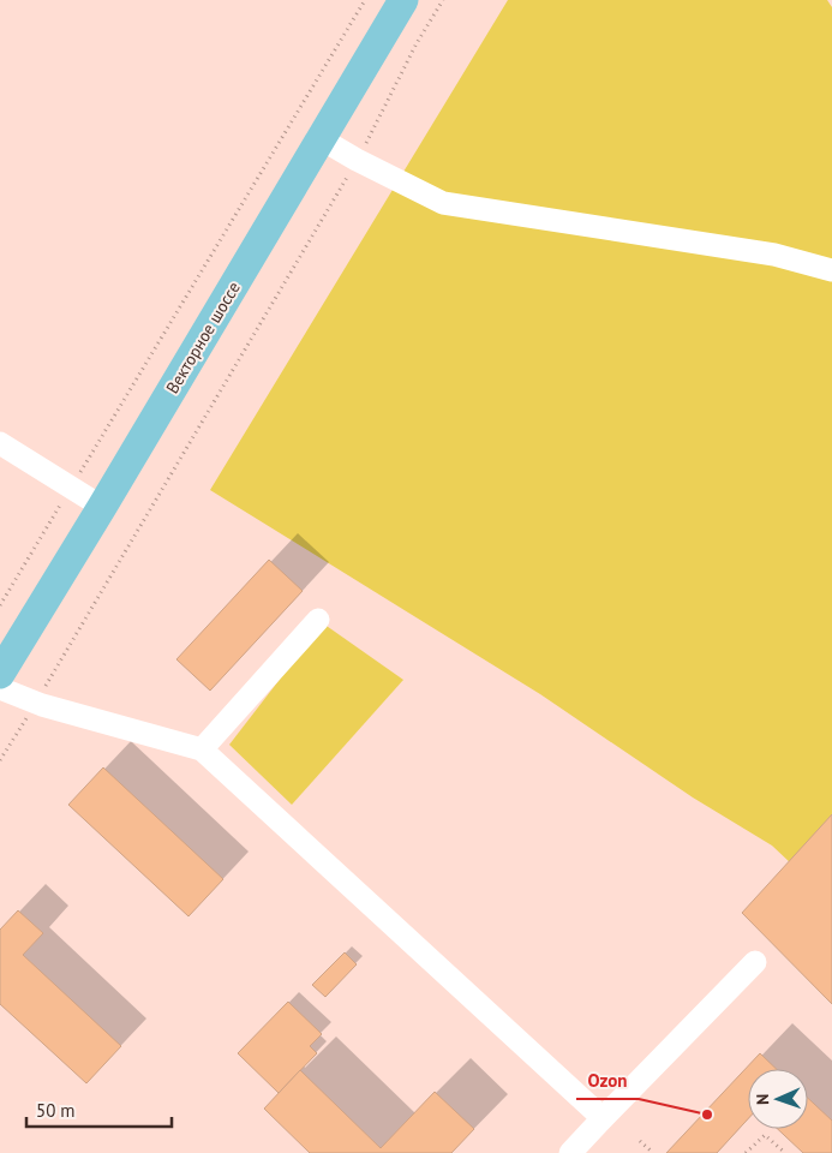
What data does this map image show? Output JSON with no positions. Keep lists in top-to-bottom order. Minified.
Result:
{"streets":{"main road":["Векторное шоссе"]},"places":["Ozon"],"scale_bar":"50 m","north":"left"}
